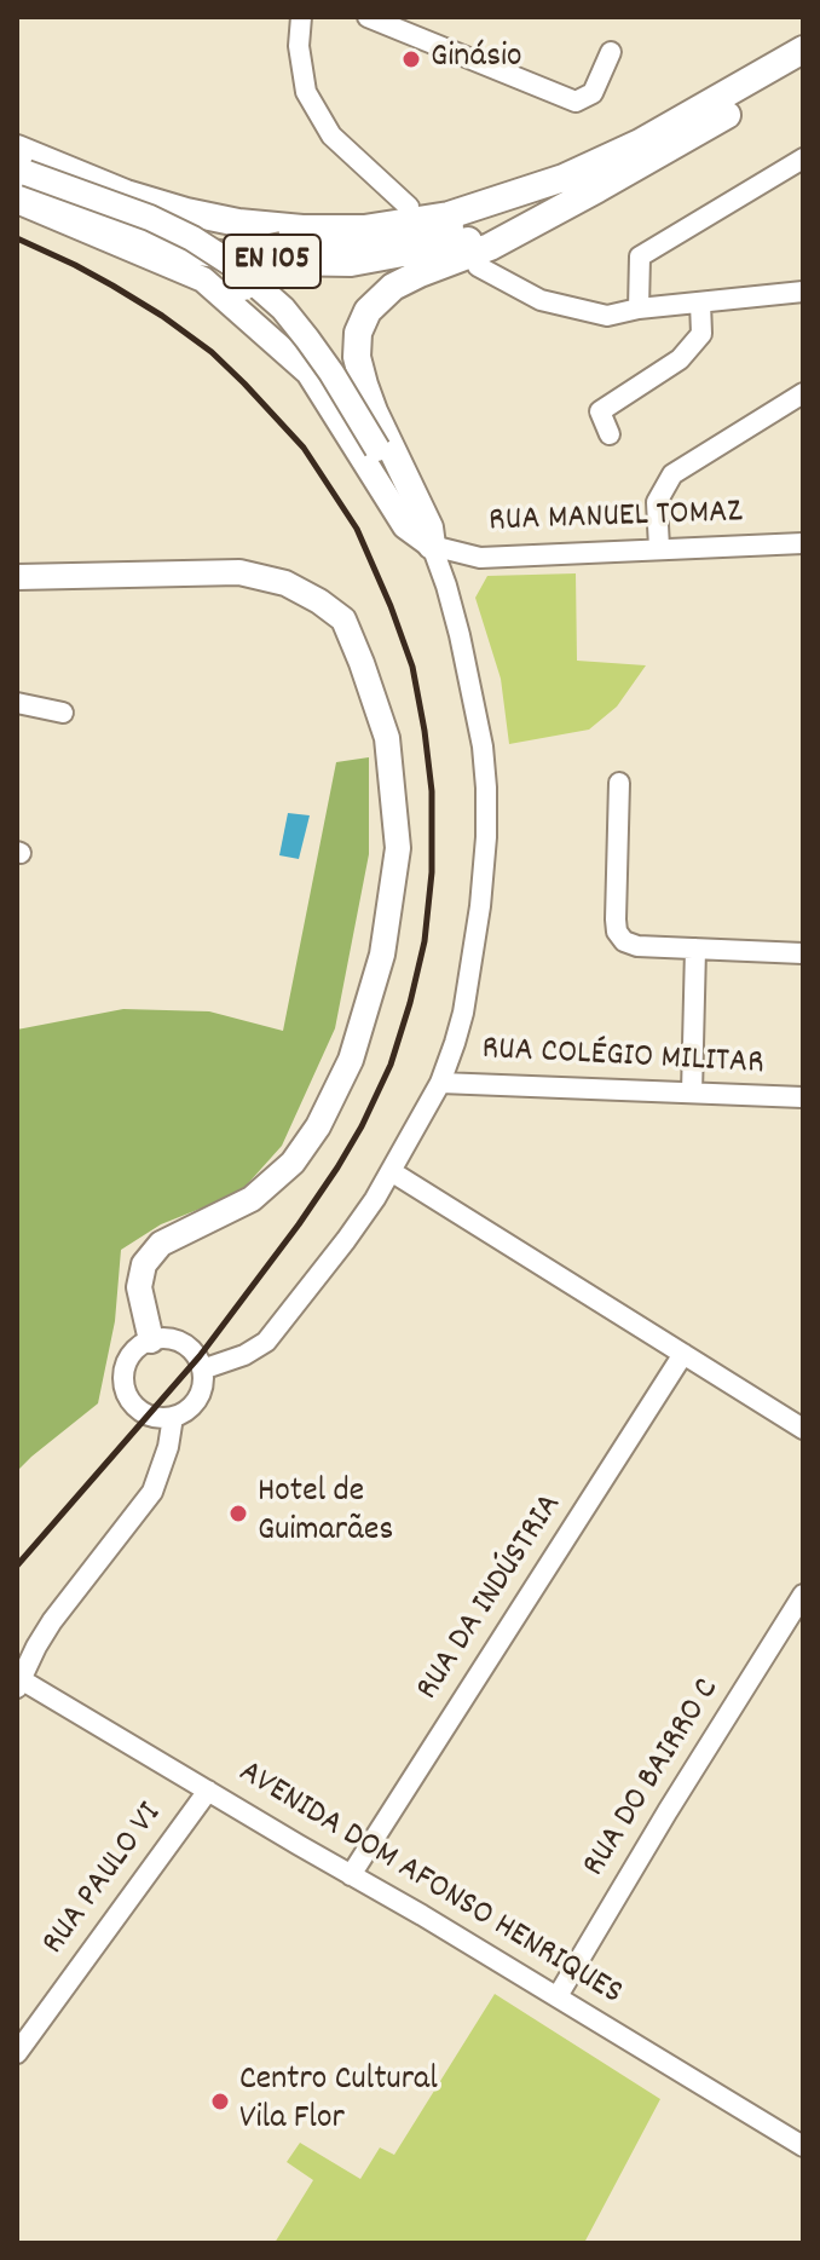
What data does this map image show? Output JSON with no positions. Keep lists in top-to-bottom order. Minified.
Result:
{"streets":{"highway":["EN 105"],"street":["RUA MANUEL TOMAZ","RUA COLÉGIO MILITAR","RUA DA INDÚSTRIA","RUA DO BAIRRO C","RUA PAULO VI","AVENIDA DOM AFONSO HENRIQUES"]},"crossings":[["RUA DA INDÚSTRIA","AVENIDA DOM AFONSO HENRIQUES"],["RUA DO BAIRRO C","AVENIDA DOM AFONSO HENRIQUES"],["RUA PAULO VI","AVENIDA DOM AFONSO HENRIQUES"]],"places":["Ginásio","Hotel de Guimarães","Centro Cultural Vila Flor"]}
